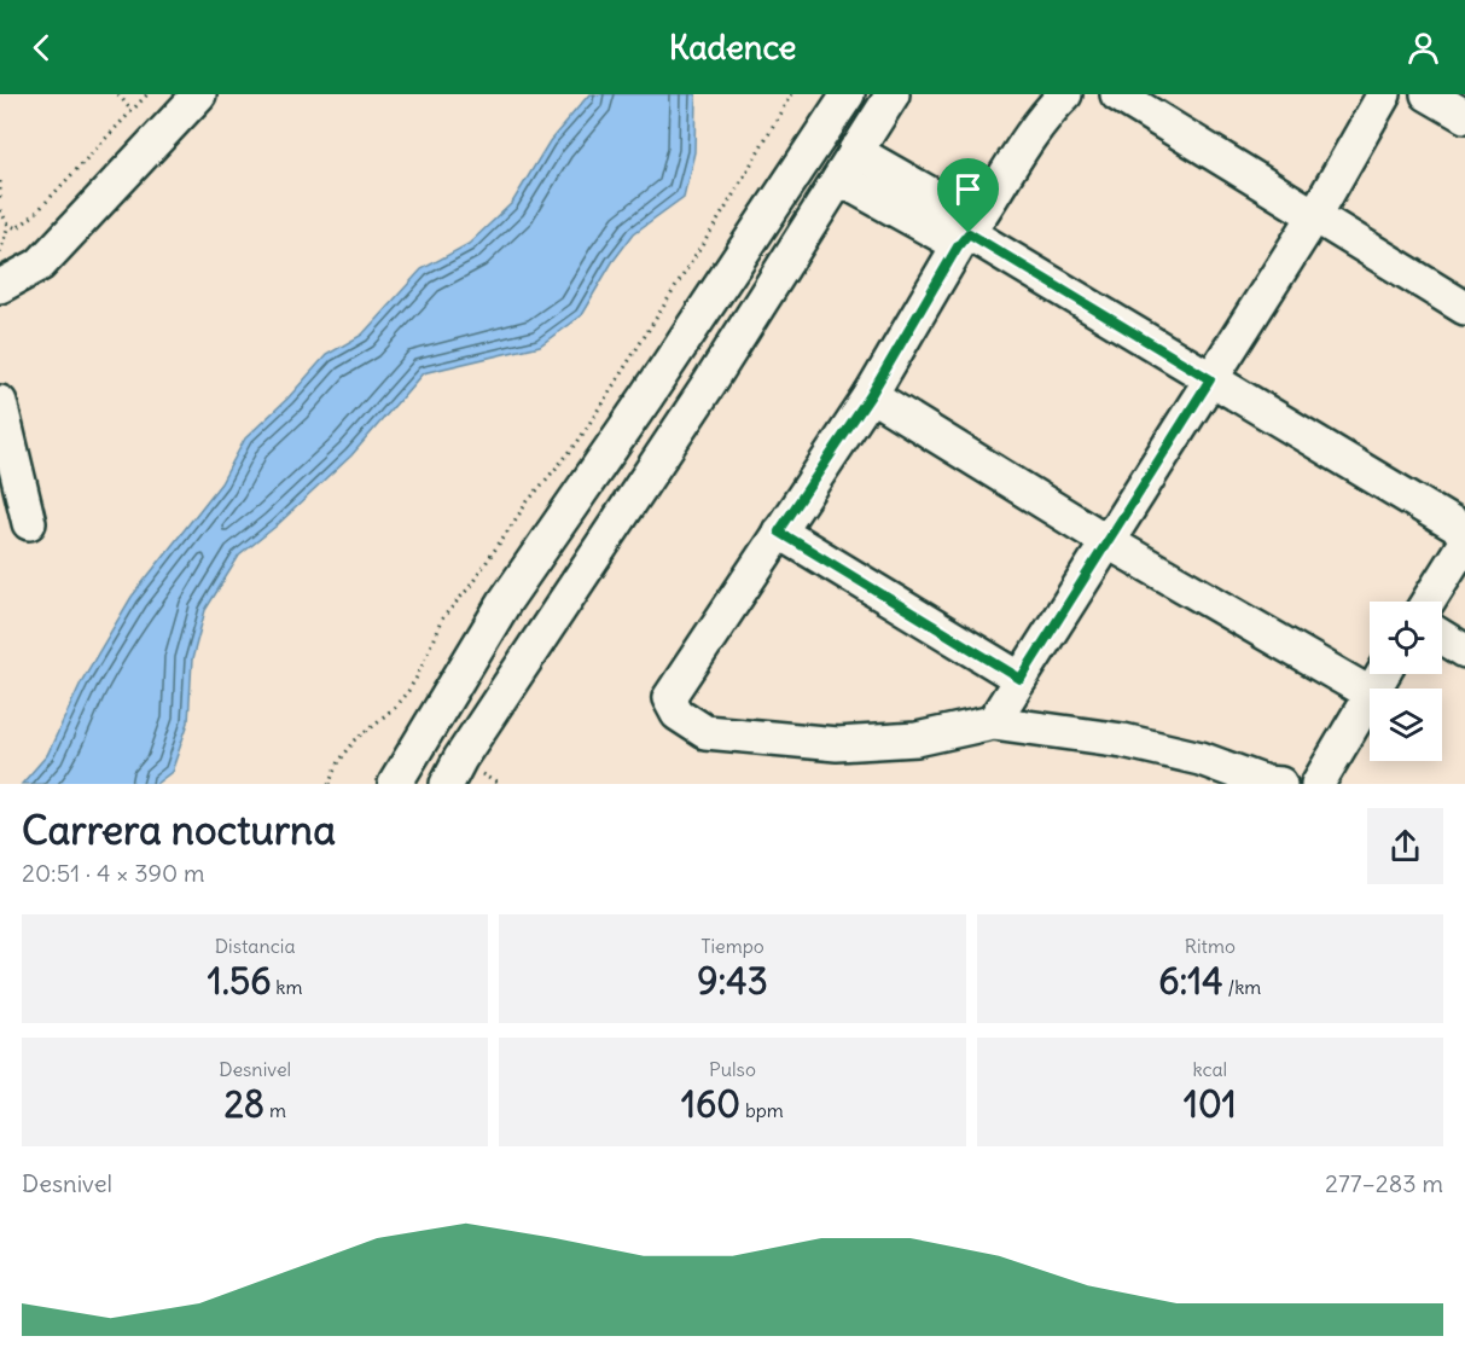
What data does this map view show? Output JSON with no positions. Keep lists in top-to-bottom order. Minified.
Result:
{"page":{"header":"Kadence","heading":["Carrera nocturna","20:51 · 4 × 390 m"],"stats":[["Distancia","1.56 km"],["Tiempo","9:43"],["Ritmo","6:14 /km"],["Desnivel","28 m"],["Pulso","160 bpm"],["kcal","101"]],"chart":["Desnivel","277–283 m"]}}
